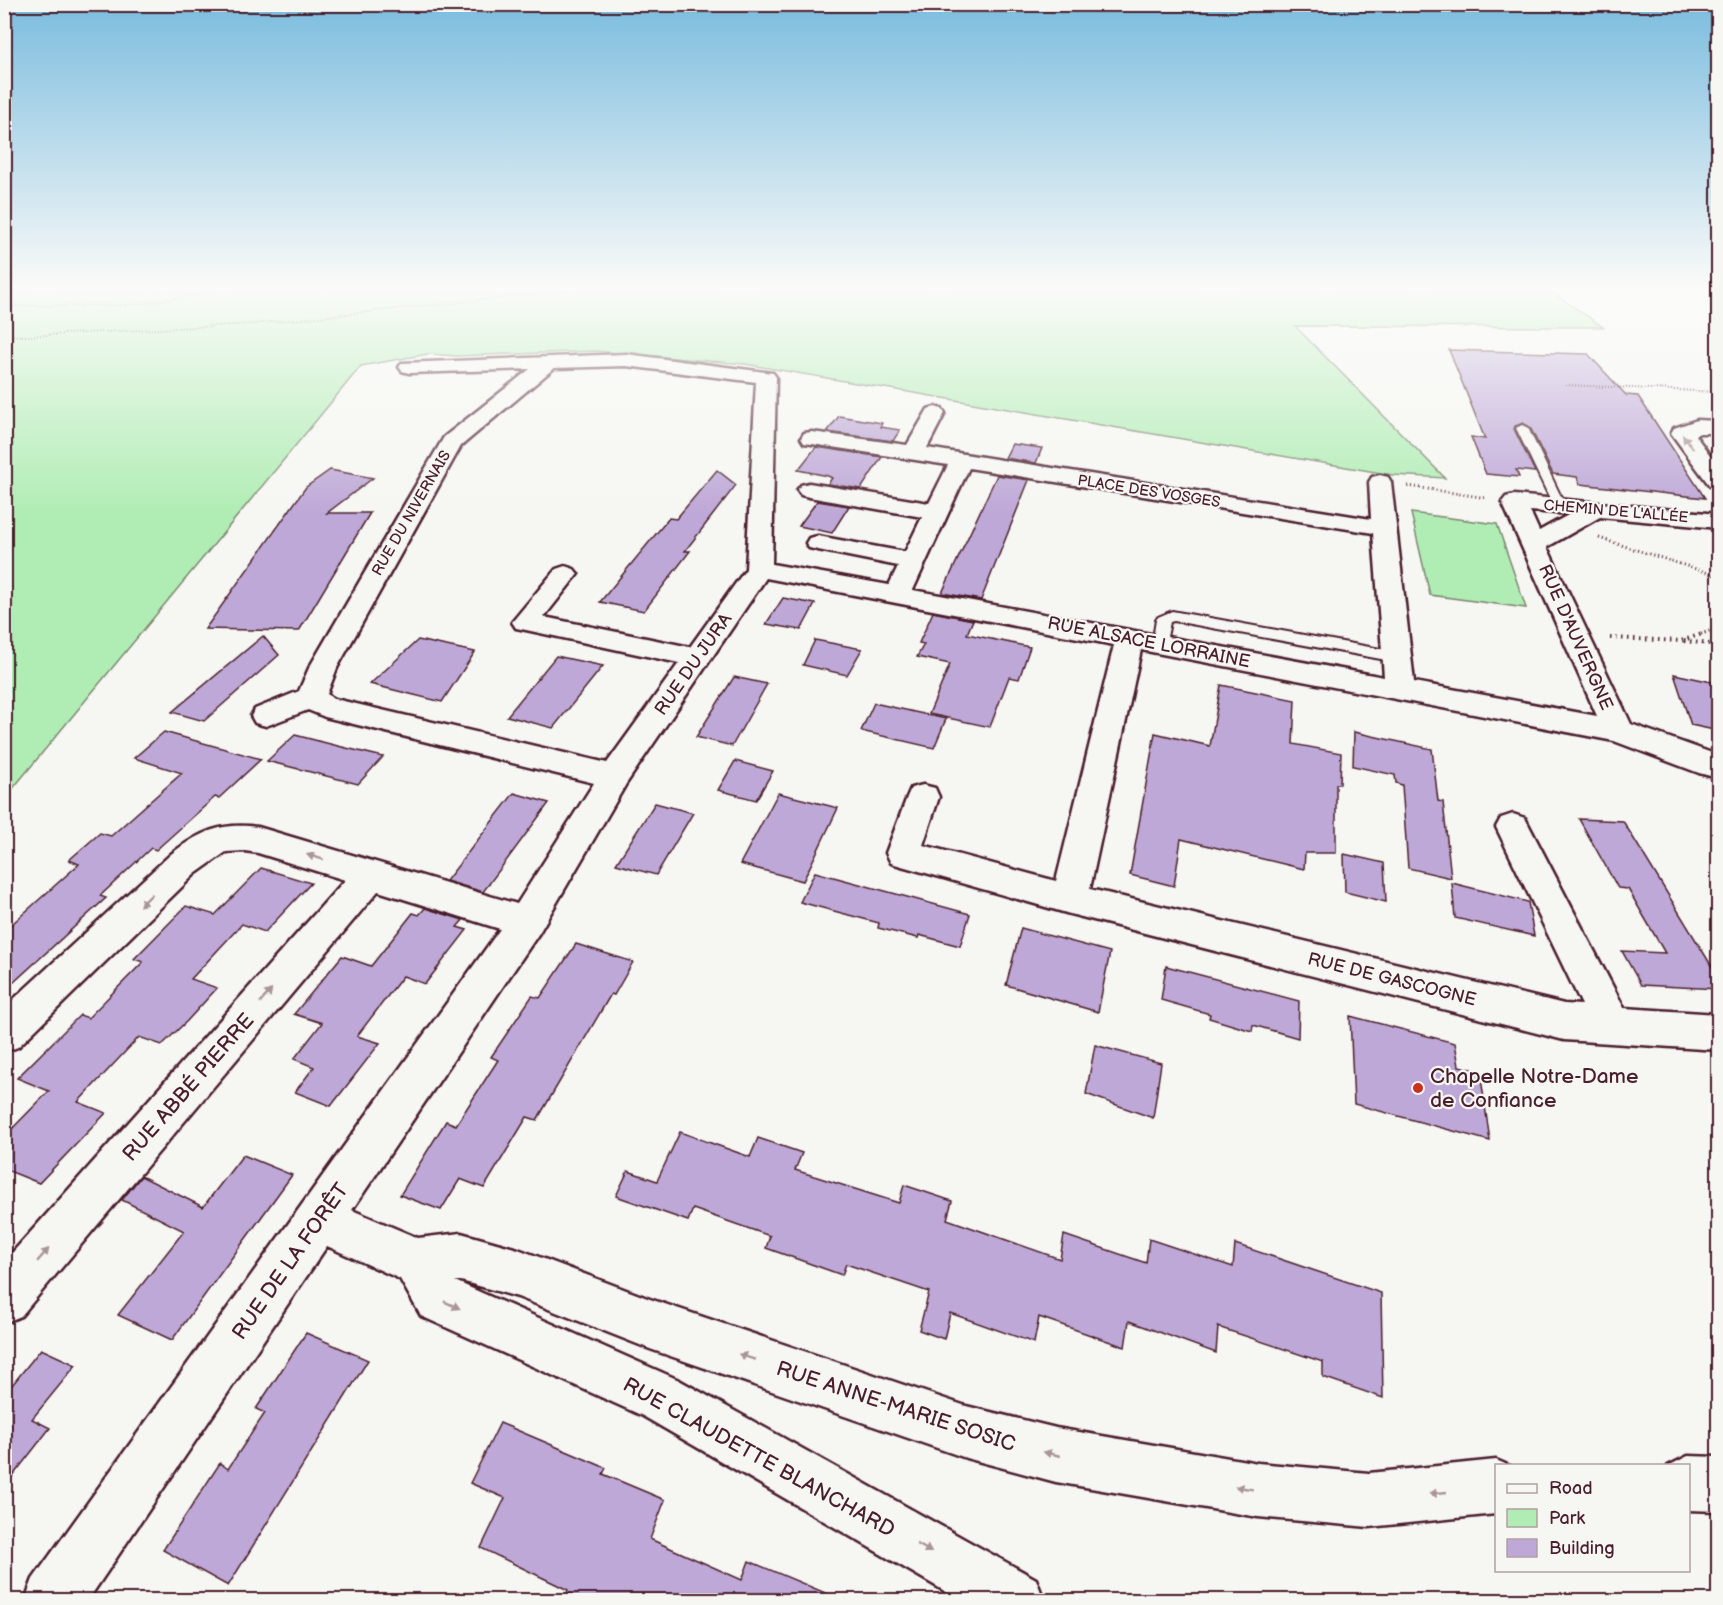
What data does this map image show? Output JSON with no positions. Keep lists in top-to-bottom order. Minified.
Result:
{"streets":{"street":["PLACE DES VOSGES","CHEMIN DE L'ALLÉE","RUE DU NIVERNAIS","RUE D'AUVERGNE","RUE ALSACE LORRAINE","RUE DU JURA","RUE DE GASCOGNE","RUE ABBÉ PIERRE","RUE DE LA FORÊT","RUE ANNE-MARIE SOSIC","RUE CLAUDETTE BLANCHARD"]},"crossings":[["CHEMIN DE L'ALLÉE","RUE D'AUVERGNE"],["RUE D'AUVERGNE","RUE ALSACE LORRAINE"],["RUE ALSACE LORRAINE","RUE DU JURA"],["RUE DU JURA","RUE DE LA FORÊT"],["RUE ANNE-MARIE SOSIC","RUE CLAUDETTE BLANCHARD"]],"one_way":["RUE ABBÉ PIERRE","RUE ANNE-MARIE SOSIC","RUE CLAUDETTE BLANCHARD"],"places":["Chapelle Notre-Dame de Confiance"],"legend":["Road","Park","Building"]}
